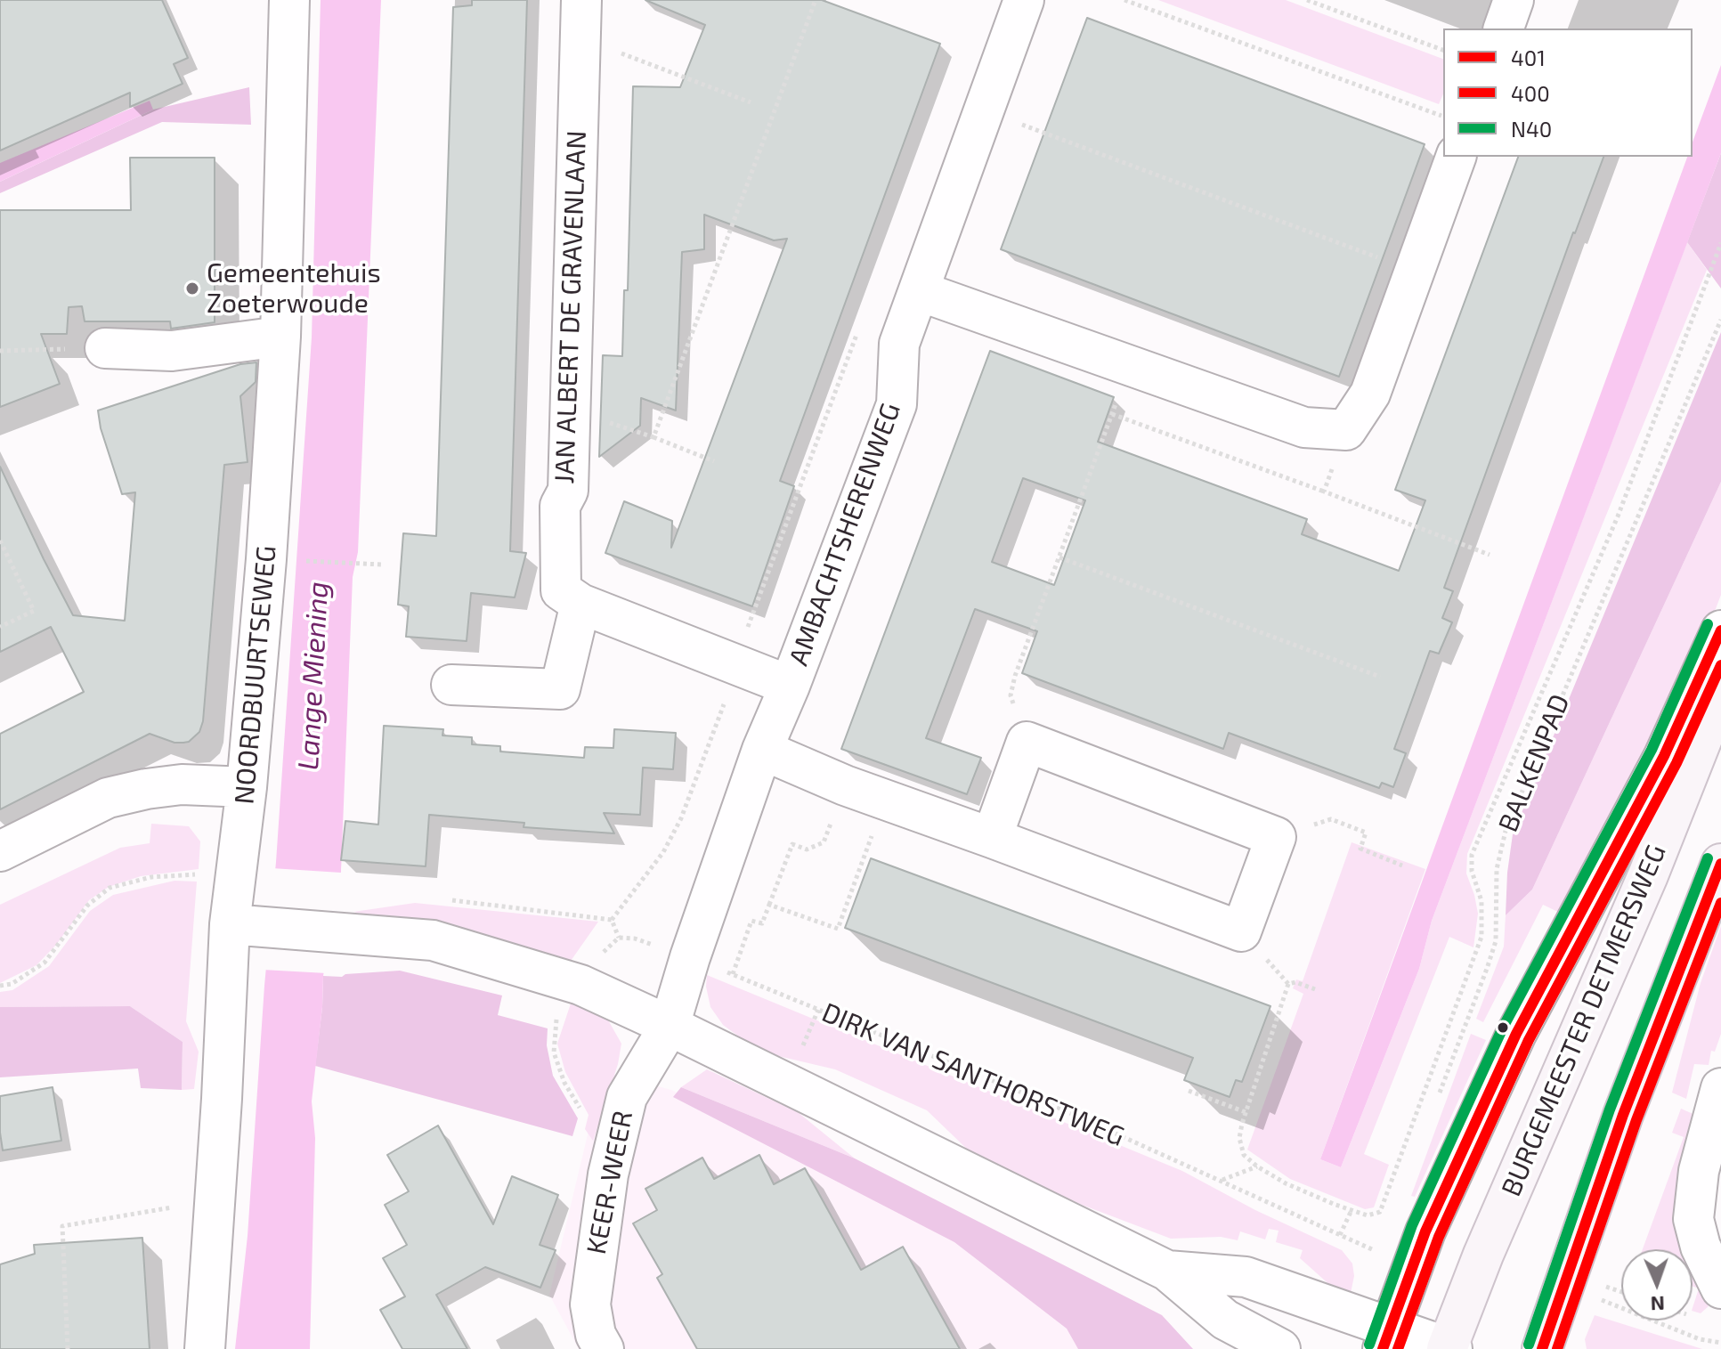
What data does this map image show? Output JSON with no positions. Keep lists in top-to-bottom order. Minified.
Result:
{"streets":{"main road":["BURGEMEESTER DETMERSWEG"],"street":["JAN ALBERT DE GRAVENLAAN","AMBACHTSHERENWEG","NOORDBUURTSEWEG","KEER-WEER"],"path":["BALKENPAD","DIRK VAN SANTHORSTWEG"]},"crossings":[["AMBACHTSHERENWEG","DIRK VAN SANTHORSTWEG"],["AMBACHTSHERENWEG","KEER-WEER"]],"water":["Lange Miening"],"places":["Gemeentehuis Zoeterwoude"],"lines":["transit line N40","transit line 401","transit line 400"],"legend":["401","400","N40"],"north":"bottom"}
